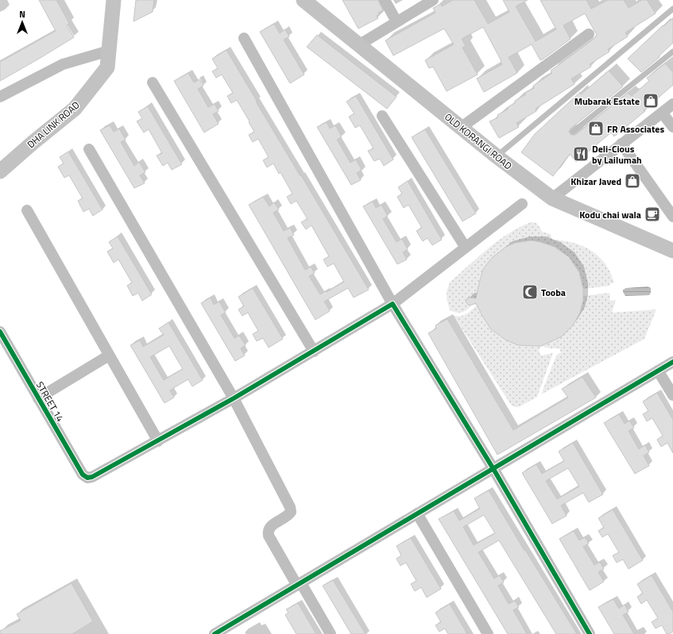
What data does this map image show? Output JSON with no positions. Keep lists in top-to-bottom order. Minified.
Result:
{"streets":{"street":["DHA LINK ROAD","OLD KORANGI ROAD","STREET 14"]},"places":{"shop":["Mubarak Estate","FR Associates","Khizar Javed"],"restaurant":["Deli-Cious by Lailumah"],"cafe":["Kodu chai wala"],"mosque":["Tooba"]},"north":"top"}
